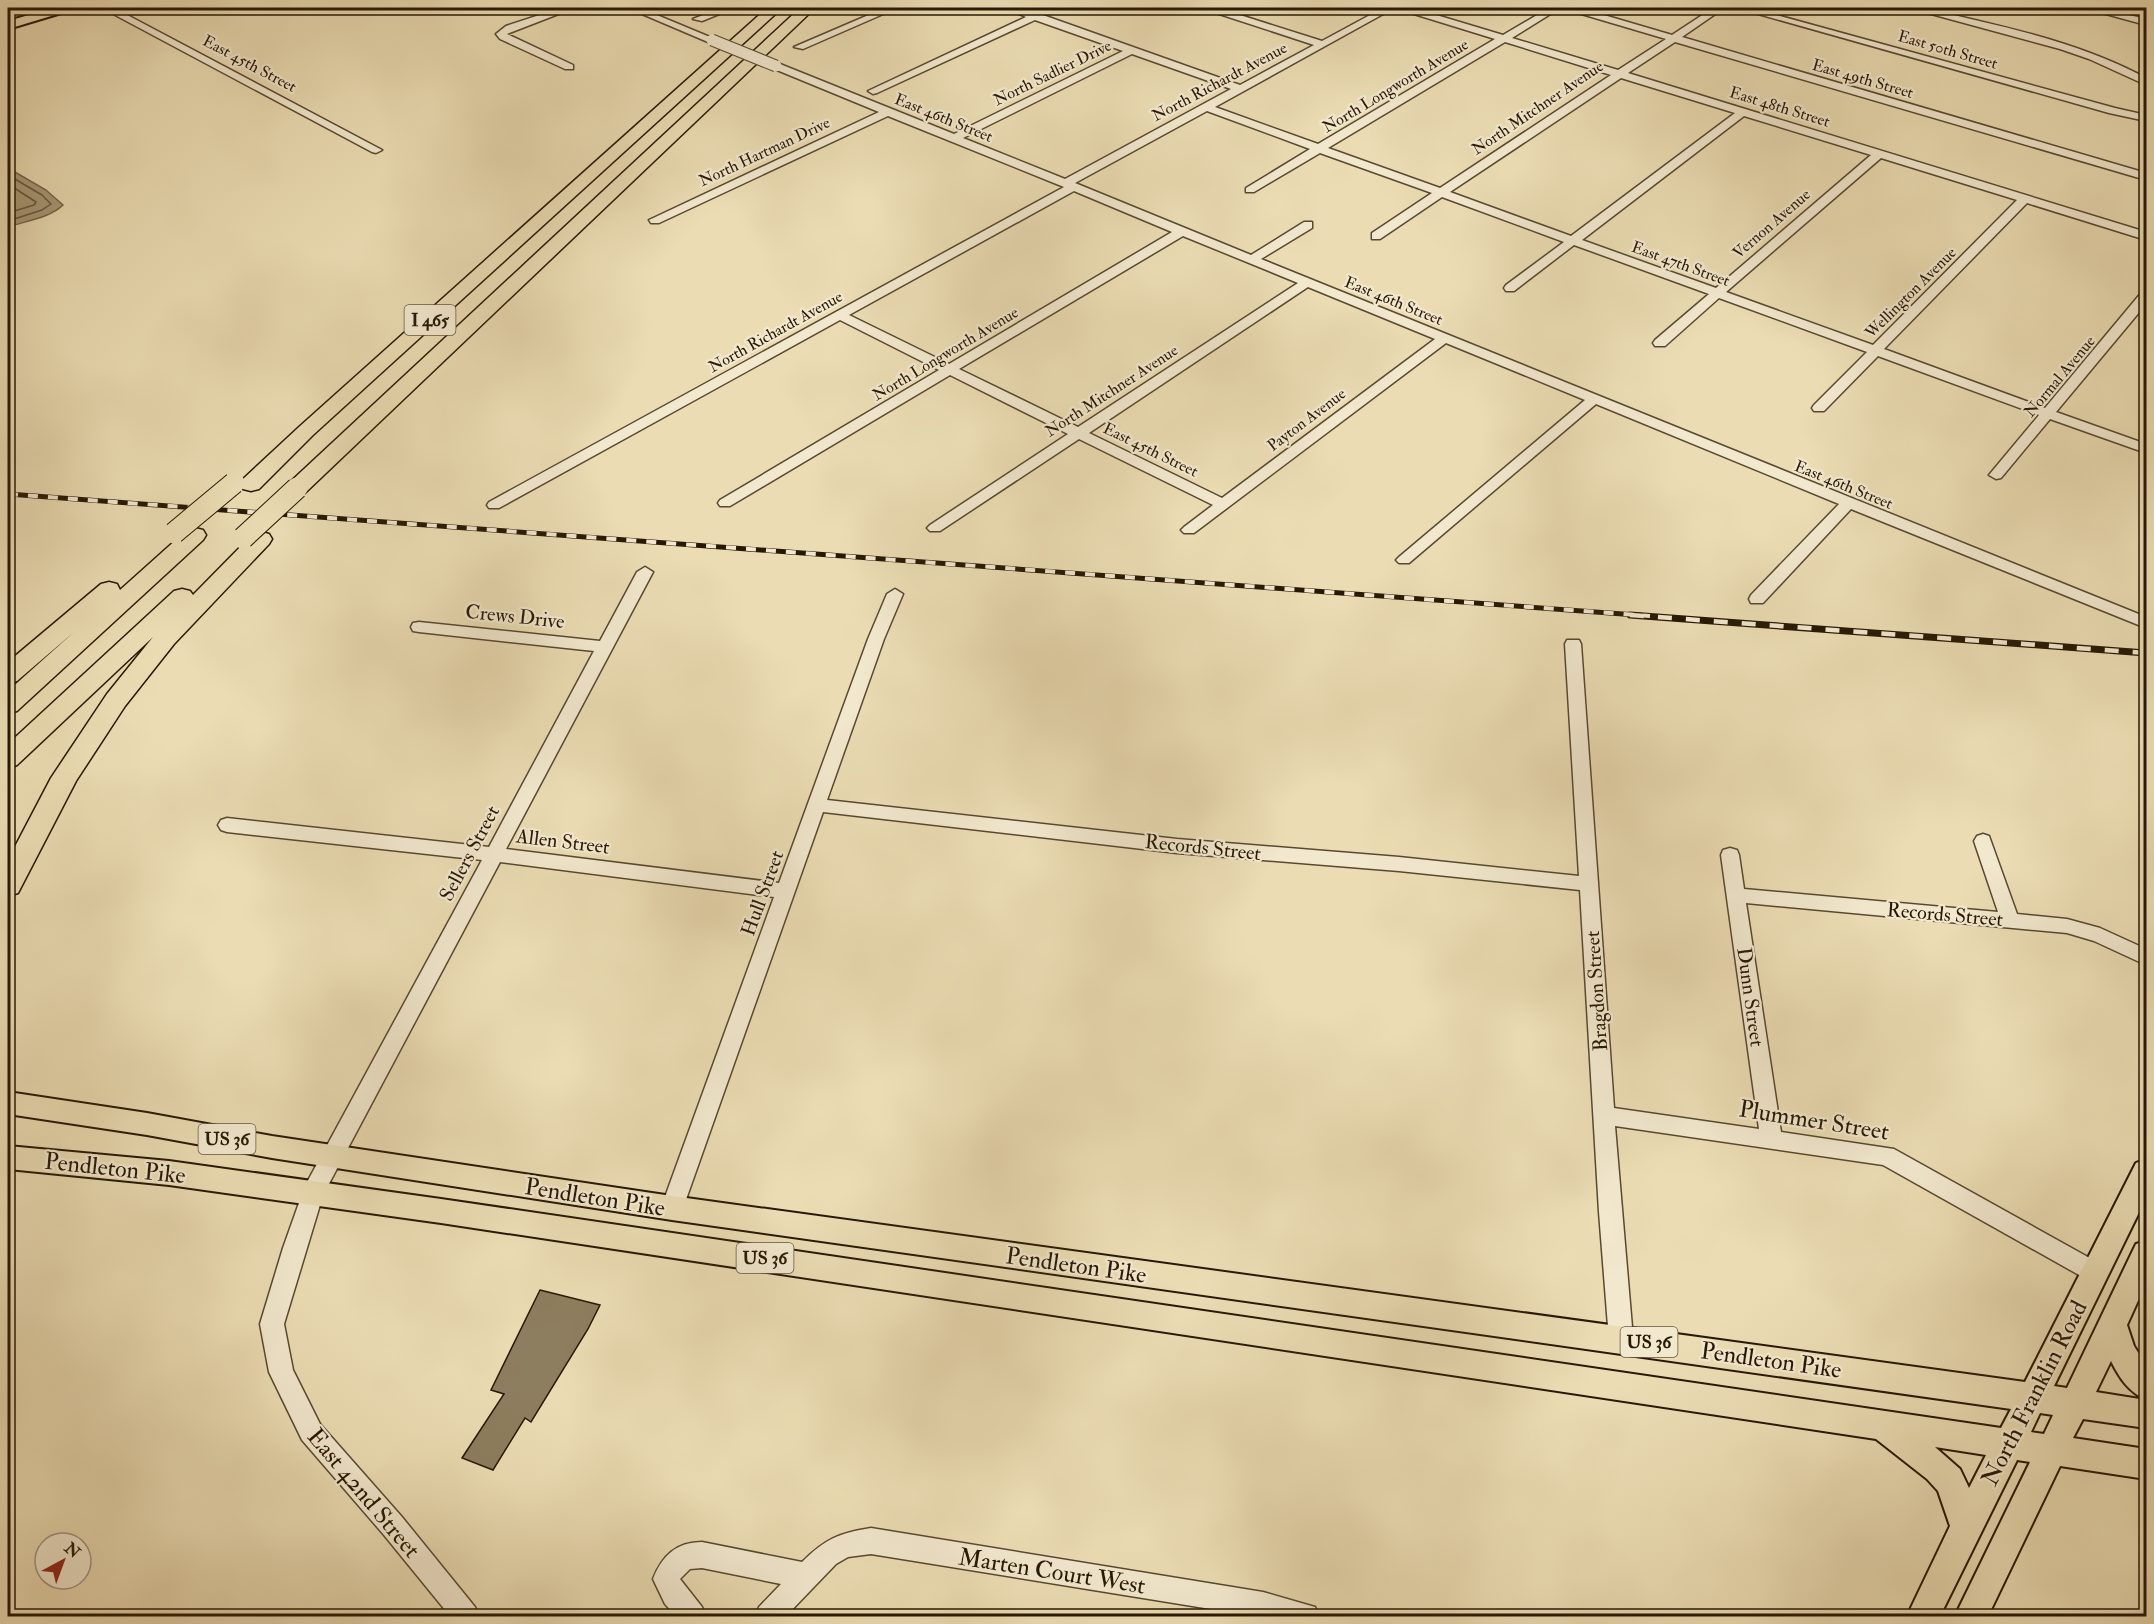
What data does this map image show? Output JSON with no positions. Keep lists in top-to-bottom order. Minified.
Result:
{"streets":{"highway":["I 465"],"main road":["US 36","Pendleton Pike","North Franklin Road"],"street":["East 50th Street","East 45th Street","North Sadlier Drive","East 49th Street","North Richardt Avenue","North Longworth Avenue","East 48th Street","North Mitchner Avenue","East 46th Street","North Hartman Drive","Vernon Avenue","East 47th Street","Wellington Avenue","Normal Avenue","Payton Avenue","Crews Drive","Allen Street","Records Street","Sellers Street","Hull Street","Bragdon Street","Dunn Street","Plummer Street","East 42nd Street","Marten Court West"]},"crossings":[["East 45th Street","North Richardt Avenue"],["East 45th Street","North Longworth Avenue"],["East 45th Street","North Mitchner Avenue"],["East 45th Street","Payton Avenue"],["North Sadlier Drive","East 46th Street"],["East 49th Street","North Mitchner Avenue"],["North Richardt Avenue","East 46th Street"],["North Richardt Avenue","East 47th Street"],["North Longworth Avenue","East 48th Street"],["North Longworth Avenue","East 46th Street"],["North Longworth Avenue","East 47th Street"],["East 48th Street","North Mitchner Avenue"],["East 48th Street","Vernon Avenue"],["East 48th Street","Wellington Avenue"],["North Mitchner Avenue","East 46th Street"],["North Mitchner Avenue","East 47th Street"],["East 46th Street","North Hartman Drive"],["East 46th Street","Payton Avenue"],["Vernon Avenue","East 47th Street"],["East 47th Street","Wellington Avenue"],["East 47th Street","Normal Avenue"],["Crews Drive","Sellers Street"],["Allen Street","Sellers Street"],["Allen Street","Hull Street"],["Records Street","Hull Street"],["Records Street","Bragdon Street"],["Records Street","Dunn Street"],["Sellers Street","Pendleton Pike"],["Sellers Street","East 42nd Street"],["Hull Street","Pendleton Pike"],["Bragdon Street","Plummer Street"],["Bragdon Street","Pendleton Pike"],["Dunn Street","Plummer Street"],["Plummer Street","North Franklin Road"],["Pendleton Pike","North Franklin Road"],["Pendleton Pike","East 42nd Street"]],"north":"top right"}
